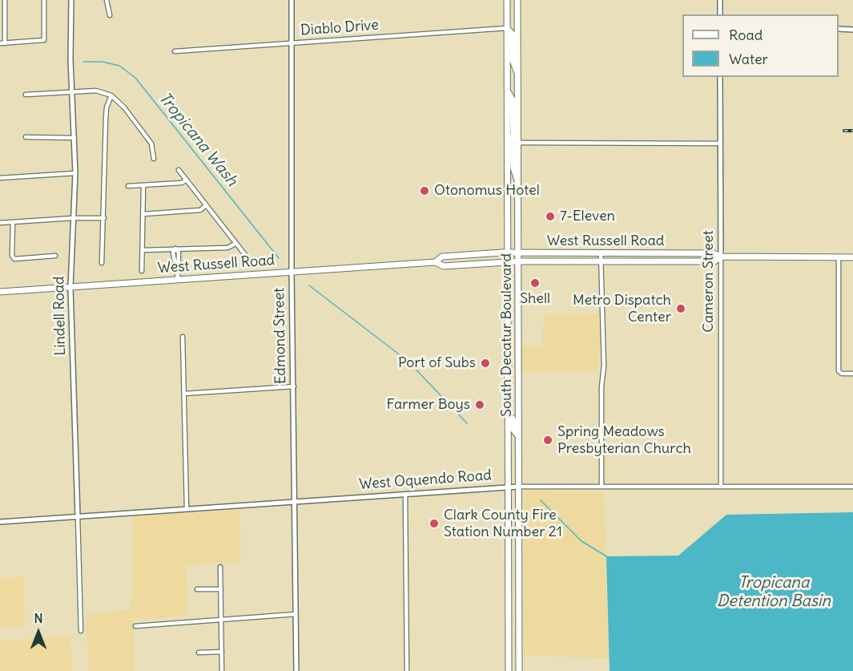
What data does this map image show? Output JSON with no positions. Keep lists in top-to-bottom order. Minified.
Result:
{"streets":{"main road":["West Russell Road","South Decatur Boulevard"],"street":["Diablo Drive","Cameron Street","Lindell Road","Edmond Street","West Oquendo Road"]},"crossings":[["Diablo Drive","South Decatur Boulevard"],["Diablo Drive","Edmond Street"],["West Russell Road","Cameron Street"],["West Russell Road","Lindell Road"],["West Russell Road","South Decatur Boulevard"],["West Russell Road","Edmond Street"],["Cameron Street","West Oquendo Road"],["Lindell Road","West Oquendo Road"],["South Decatur Boulevard","West Oquendo Road"],["Edmond Street","West Oquendo Road"]],"water":["Tropicana Wash","Tropicana Detention Basin"],"places":["Otonomus Hotel","7-Eleven","Shell","Metro Dispatch Center","Port of Subs","Farmer Boys","Spring Meadows Presbyterian Church","Clark County Fire Station Number 21"],"legend":["Road","Water"],"north":"top"}
